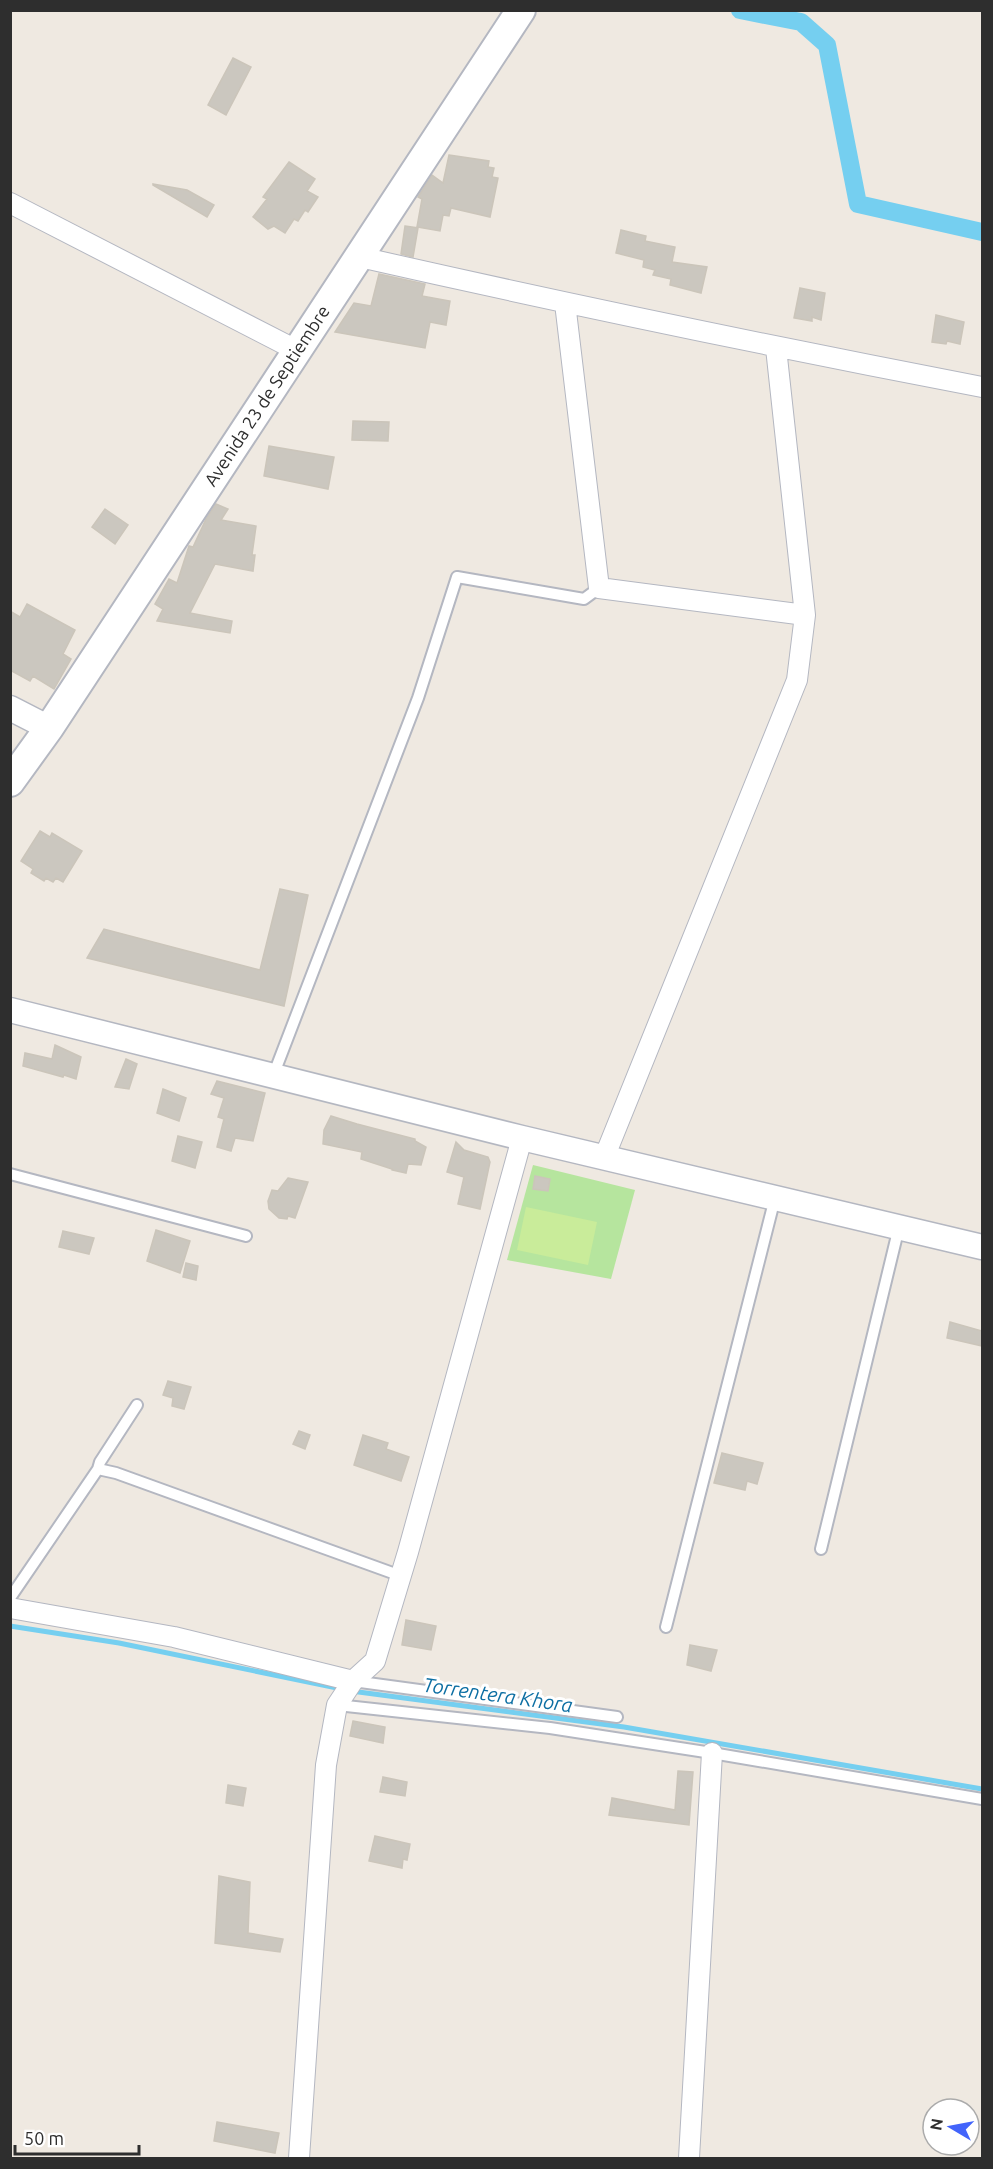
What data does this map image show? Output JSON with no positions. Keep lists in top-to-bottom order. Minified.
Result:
{"streets":{"main road":["Avenida 23 de Septiembre"]},"water":["Torrentera Khora"],"scale_bar":"50 m","north":"left"}
